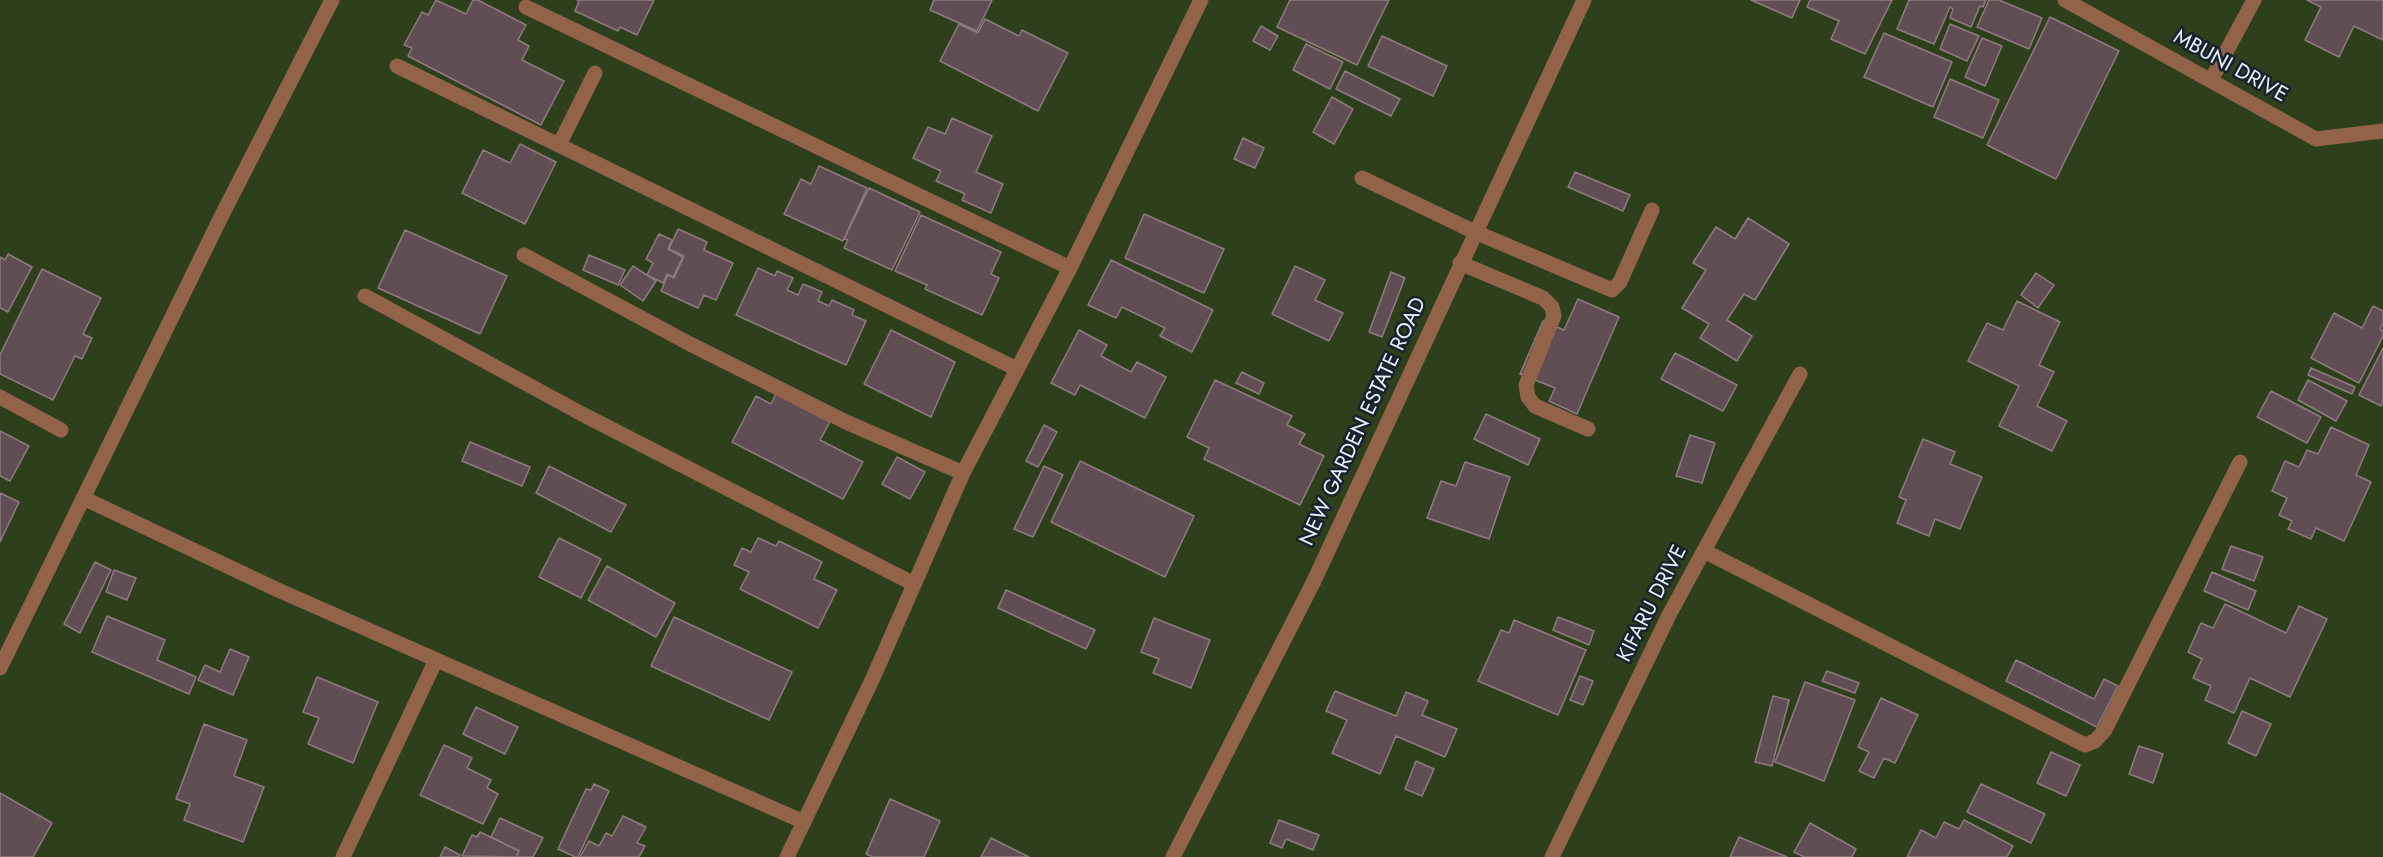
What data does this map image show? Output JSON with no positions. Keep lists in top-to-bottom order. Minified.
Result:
{"streets":{"street":["MBUNI DRIVE","NEW GARDEN ESTATE ROAD","KIFARU DRIVE"]}}
